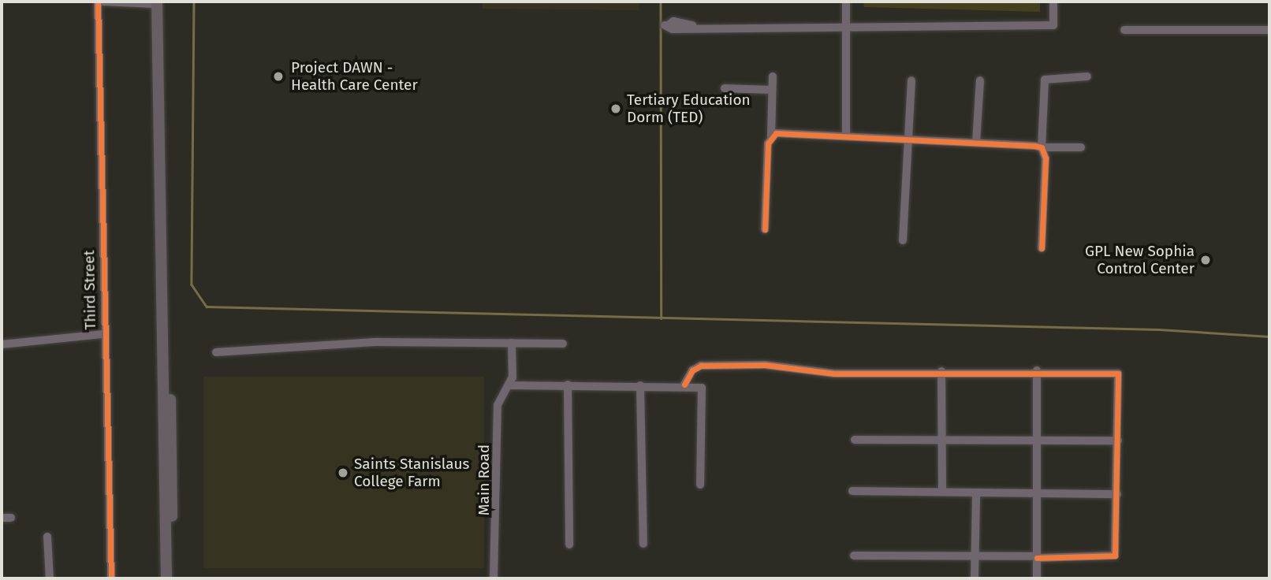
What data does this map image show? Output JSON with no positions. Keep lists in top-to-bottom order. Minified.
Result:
{"streets":{"street":["Third Street","Main Road"]},"places":["Project DAWN - Health Care Center","Tertiary Education Dorm (TED)","GPL New Sophia Control Center","Saints Stanislaus College Farm"]}
